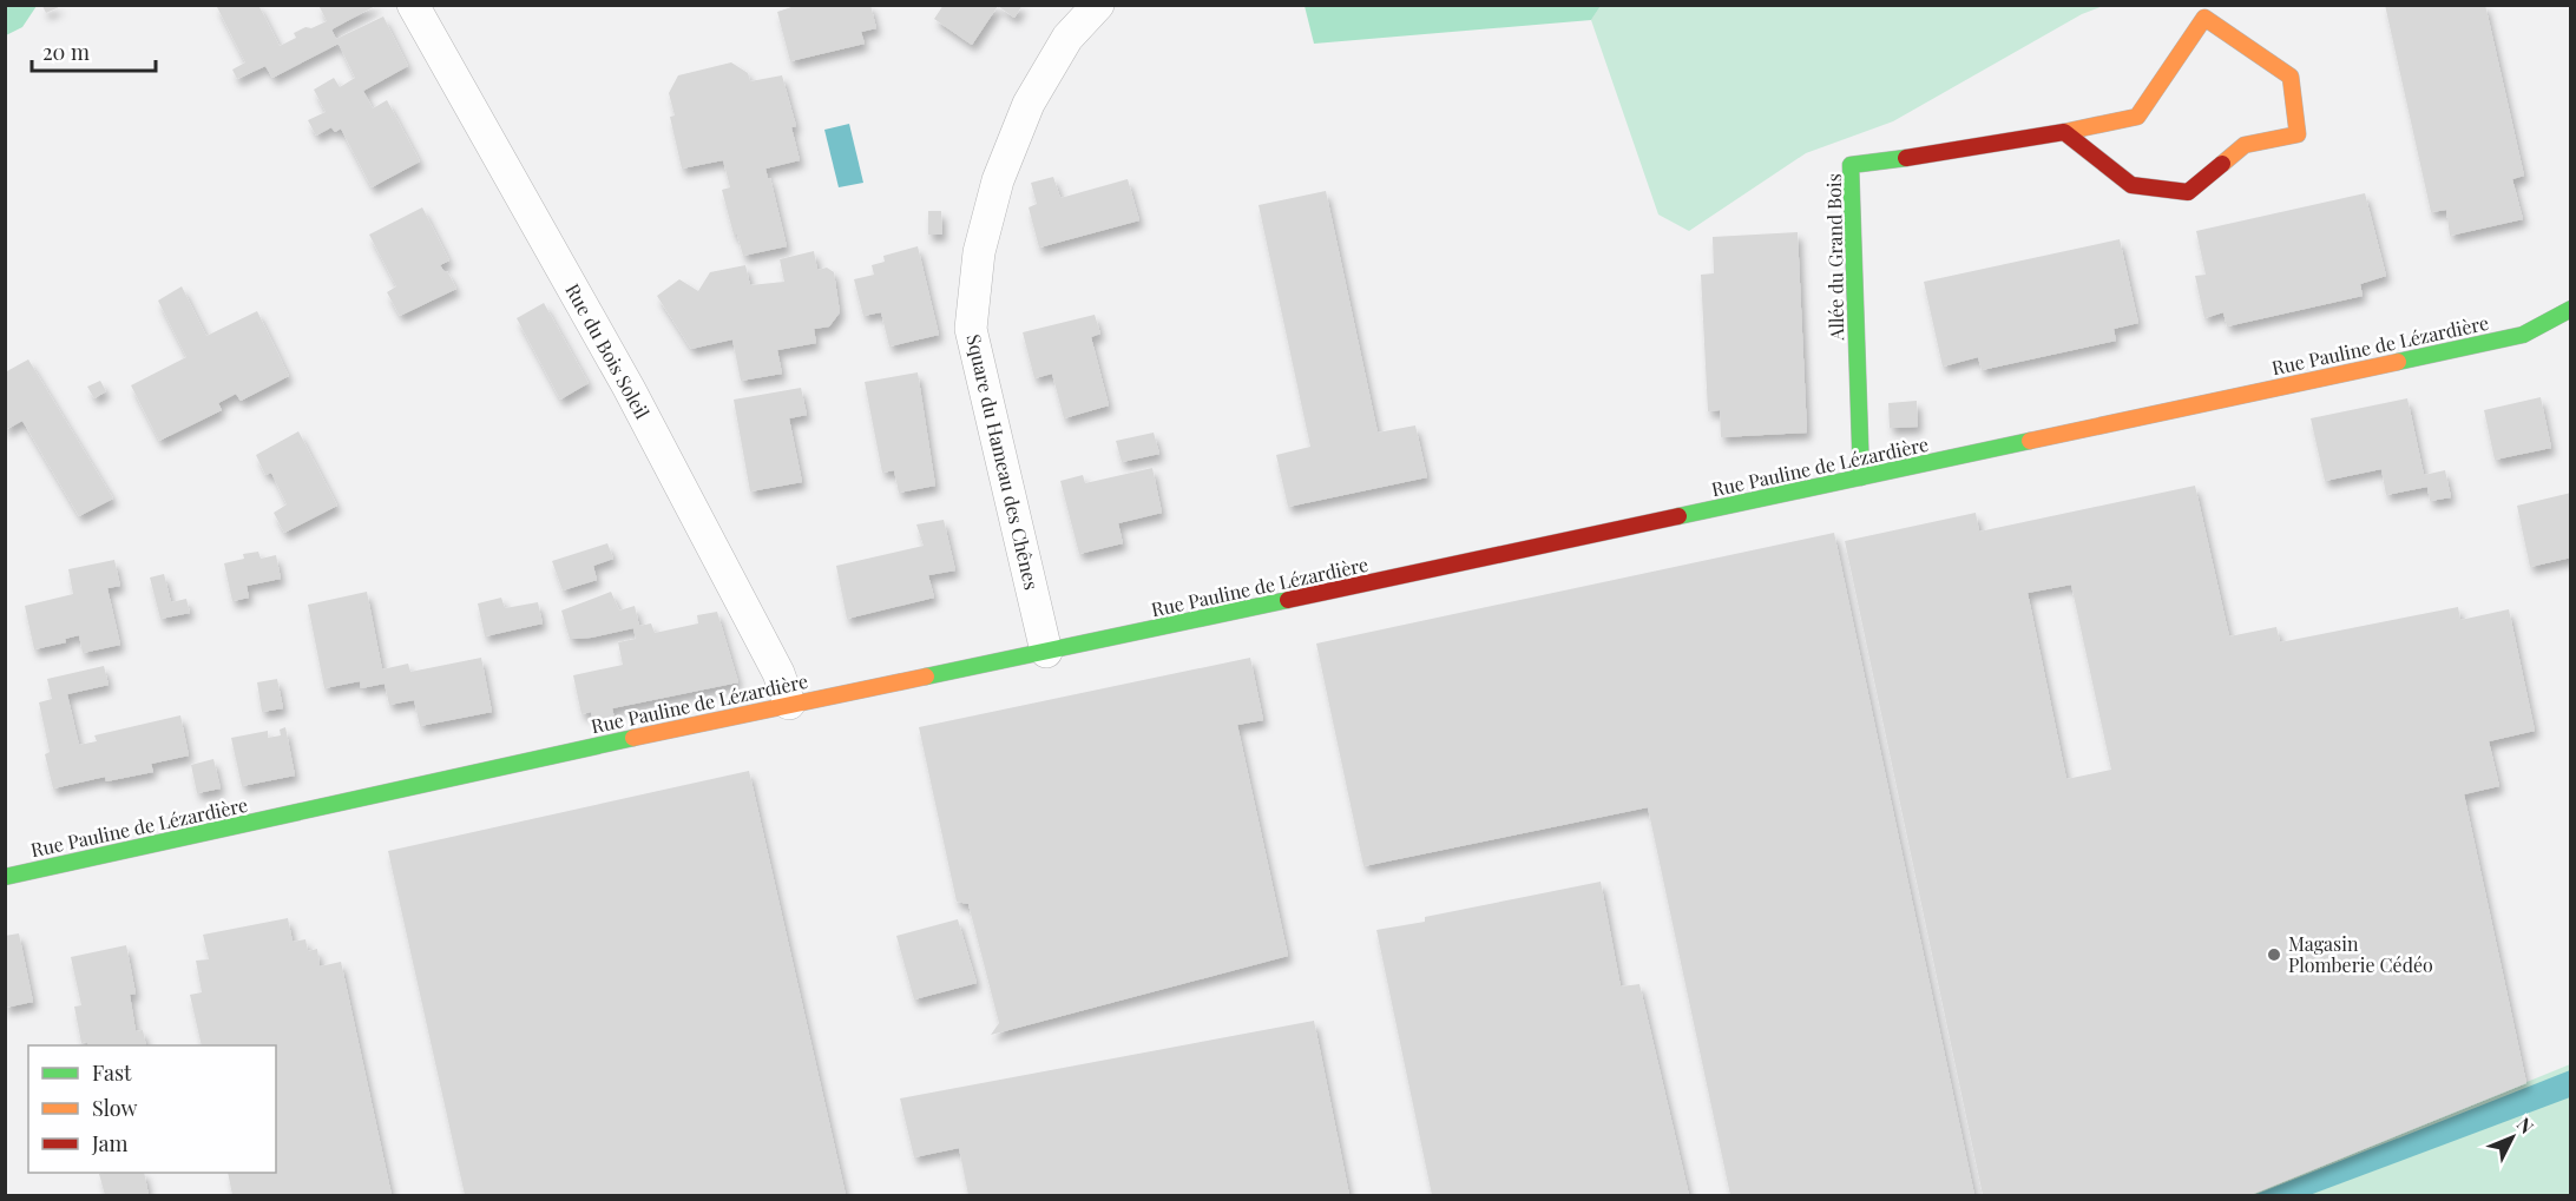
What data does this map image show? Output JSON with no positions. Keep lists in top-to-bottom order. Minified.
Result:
{"streets":{"main road":["Allée du Grand Bois","Rue Pauline de Lézardière"],"street":["Rue du Bois Soleil","Square du Hameau des Chênes"]},"crossings":[["Allée du Grand Bois","Rue Pauline de Lézardière"],["Rue Pauline de Lézardière","Rue du Bois Soleil"],["Rue Pauline de Lézardière","Square du Hameau des Chênes"]],"places":["Magasin Plomberie Cédéo"],"legend":["Fast","Slow","Jam"],"scale_bar":"20 m","north":"top right"}
